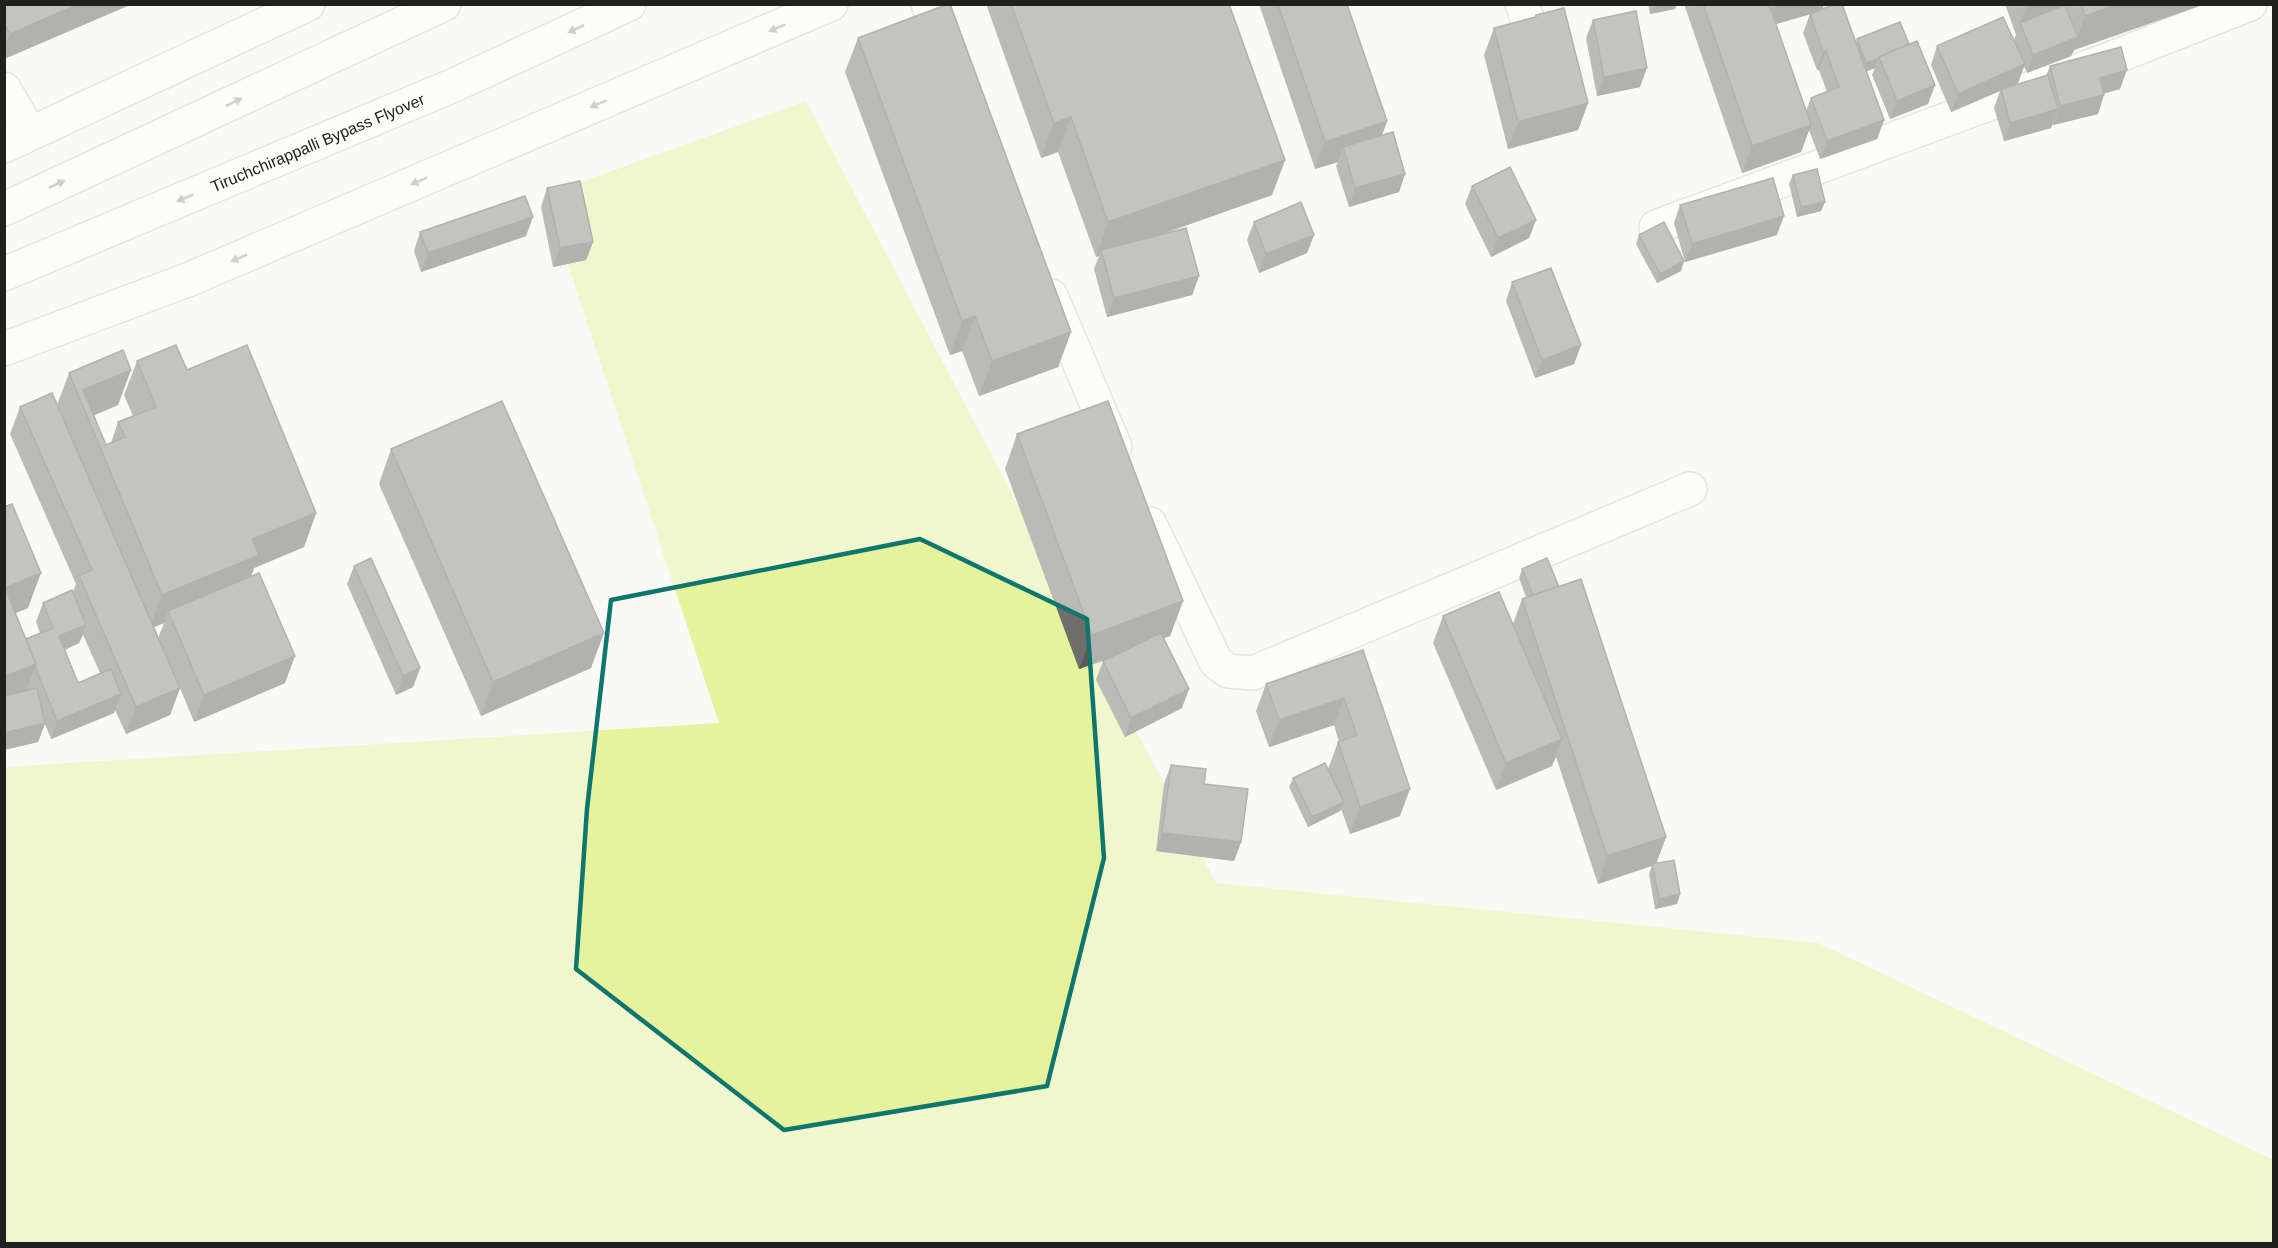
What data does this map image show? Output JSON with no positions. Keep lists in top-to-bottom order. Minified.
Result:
{"streets":{"main road":["Tiruchchirappalli Bypass Flyover"]}}
